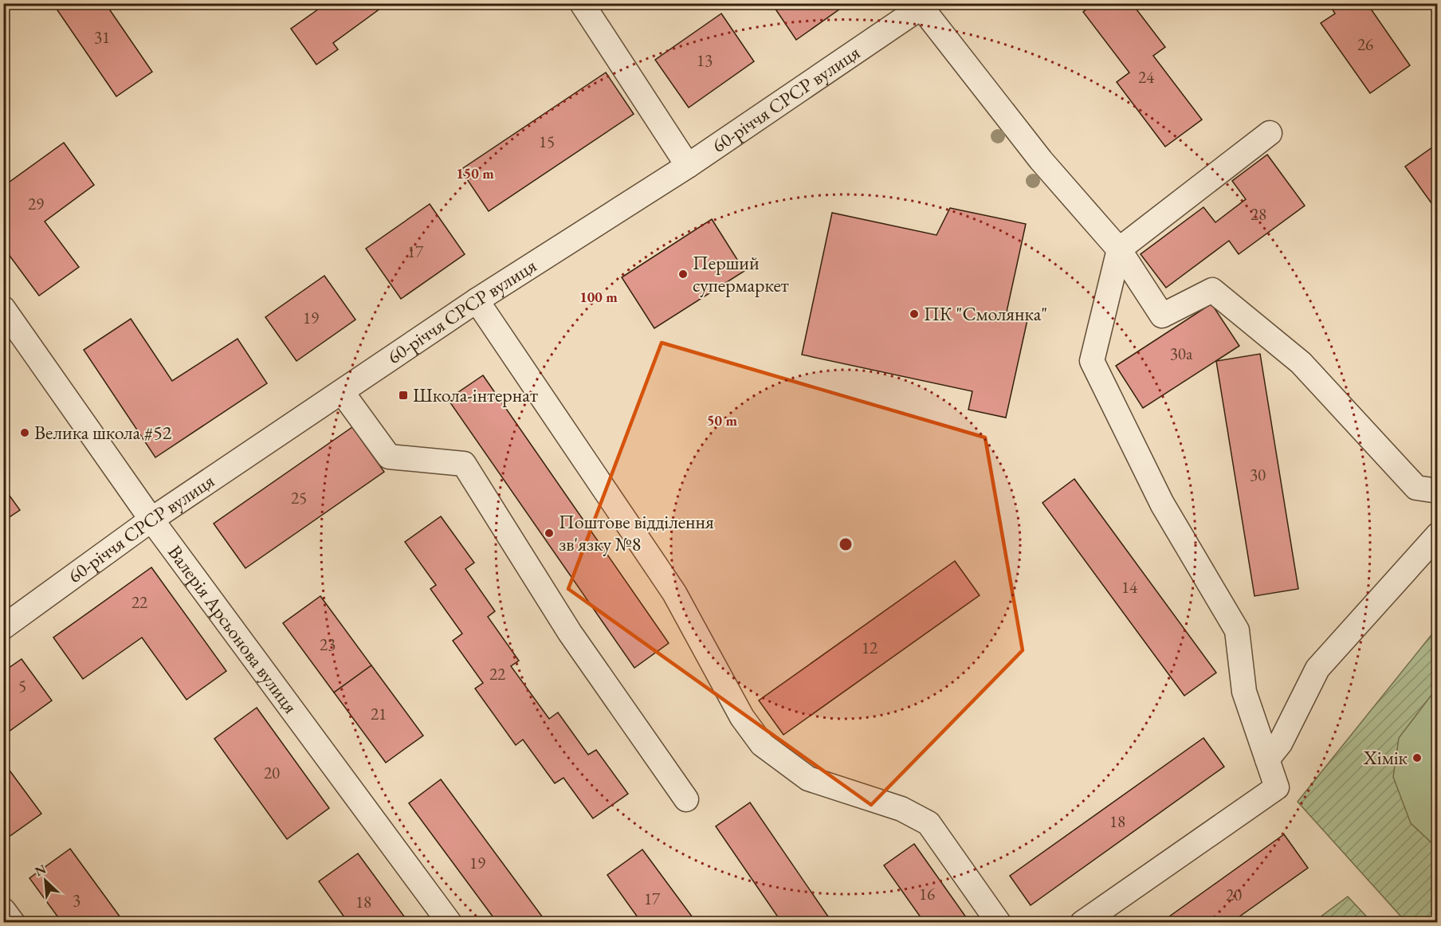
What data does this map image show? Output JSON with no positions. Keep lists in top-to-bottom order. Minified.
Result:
{"streets":{"street":["60-річчя СРСР вулиця","Валерія Арсьонова вулиця"]},"crossings":[["60-річчя СРСР вулиця","Валерія Арсьонова вулиця"]],"places":{"other":["Перший супермаркет","ПК \"Смолянка\"","Велика школа #52","Поштове відділення зв'язку №8","Хiмік"],"transit":["Школа-інтернат"]},"house_numbers":["31","26","13","24","15","29","28","17","19","30а","30","25","14","22","23","12","22","5","21","20","18","19","16","20","17","3","18"],"north":"top left","rings":["150 m","100 m","50 m"]}
